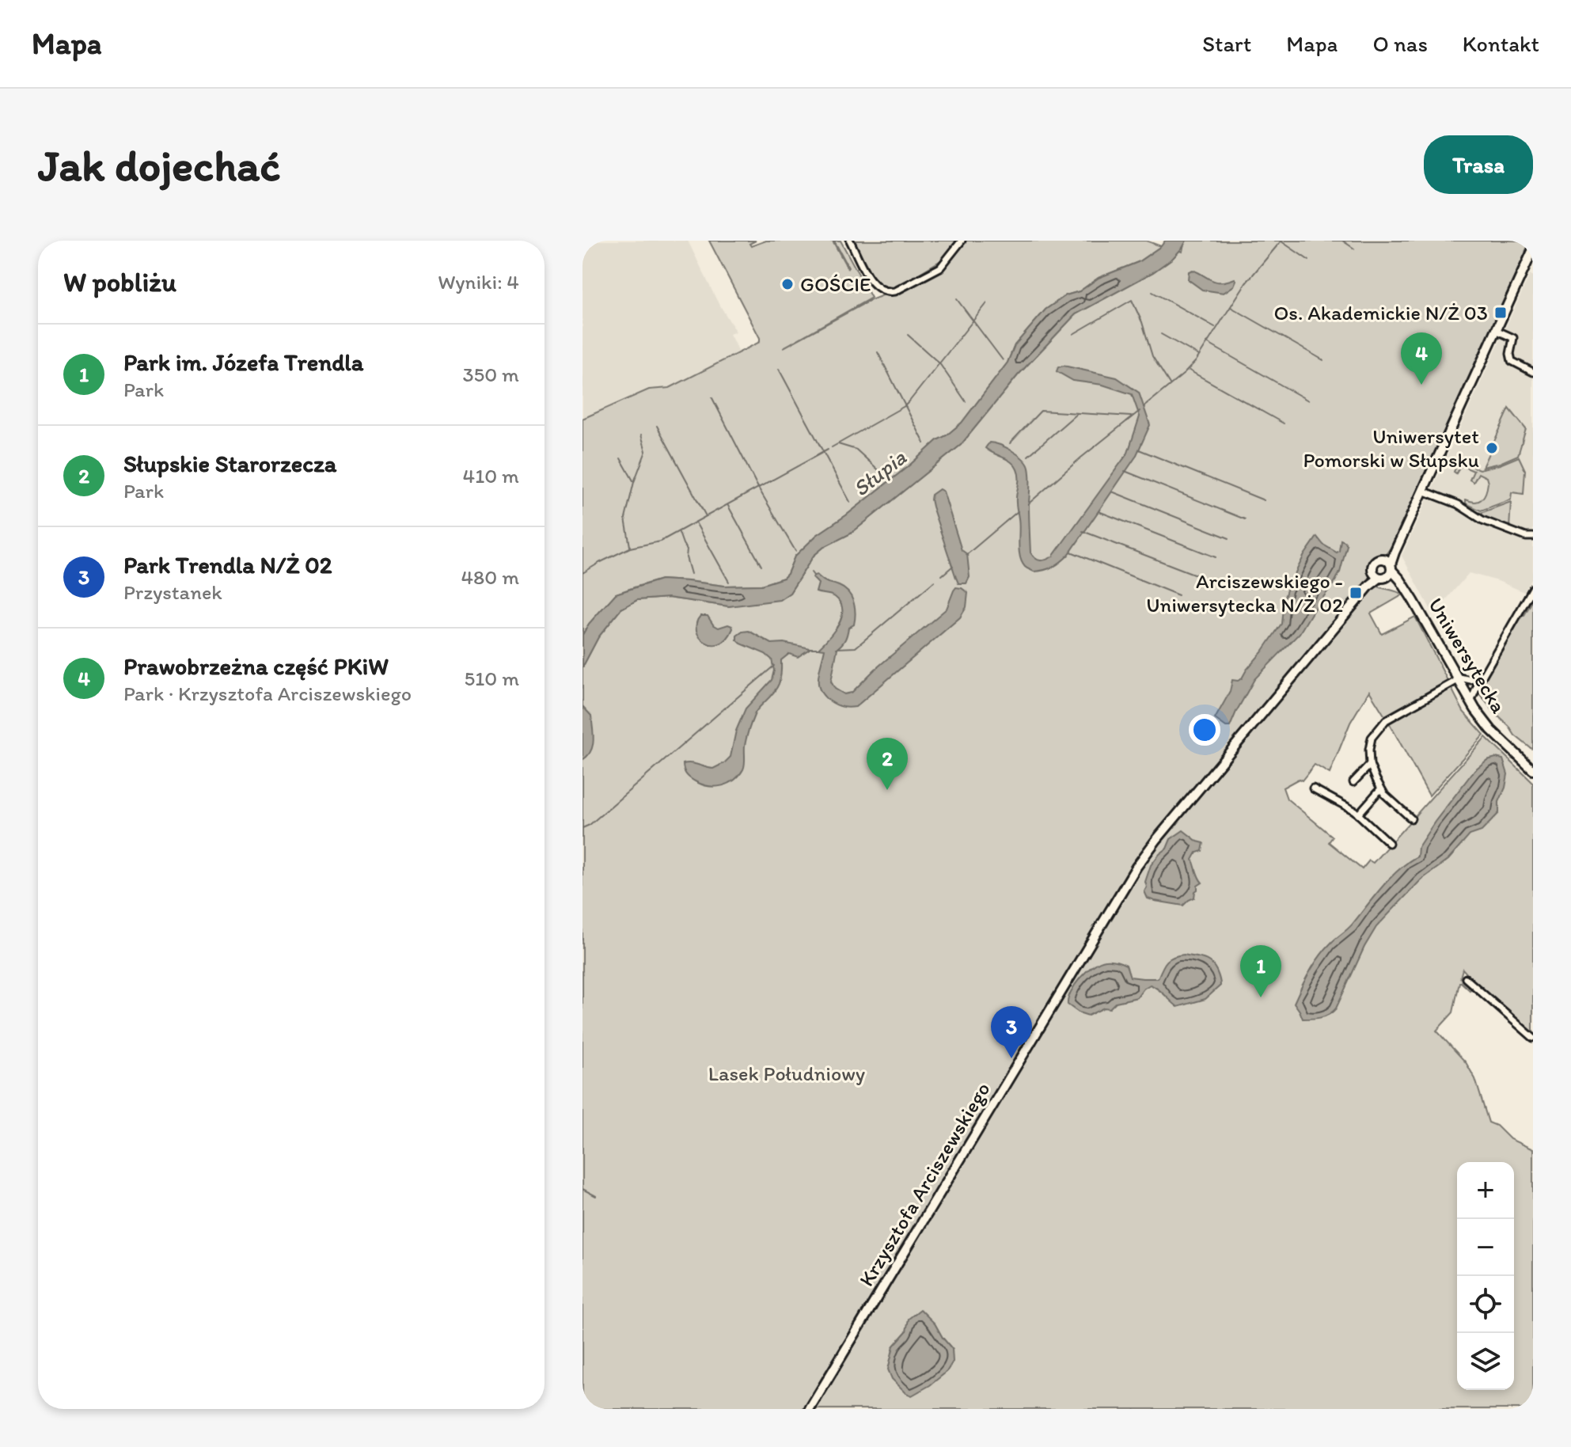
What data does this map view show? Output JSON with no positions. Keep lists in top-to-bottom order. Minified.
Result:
{"streets":{"street":["Uniwersytecka","Krzysztofa Arciszewskiego"]},"crossings":[["Uniwersytecka","Krzysztofa Arciszewskiego"]],"water":["Słupia"],"parks":["Lasek Południowy"],"places":{"other":["GOŚCIE","Uniwersytet Pomorski w Słupsku"],"transit":["Os. Akademickie N/Ż 03","Arciszewskiego - Uniwersytecka N/Ż 02"]},"page":{"header":"Mapa","nav":["Start","Mapa","O nas","Kontakt"],"buttons":"Trasa","title":"Jak dojechać","heading":["W pobliżu","Wyniki: 4"],"list":[{"mark":"1","name":"Park im. Józefa Trendla","note":"Park","value":"350 m"},{"mark":"2","name":"Słupskie Starorzecza","note":"Park","value":"410 m"},{"mark":"3","name":"Park Trendla N/Ż 02","note":"Przystanek","value":"480 m"},{"mark":"4","name":"Prawobrzeżna część PKiW","note":"Park · Krzysztofa Arciszewskiego","value":"510 m"}],"pins":["4","2","1","3"],"map_buttons":["+","−"]}}
